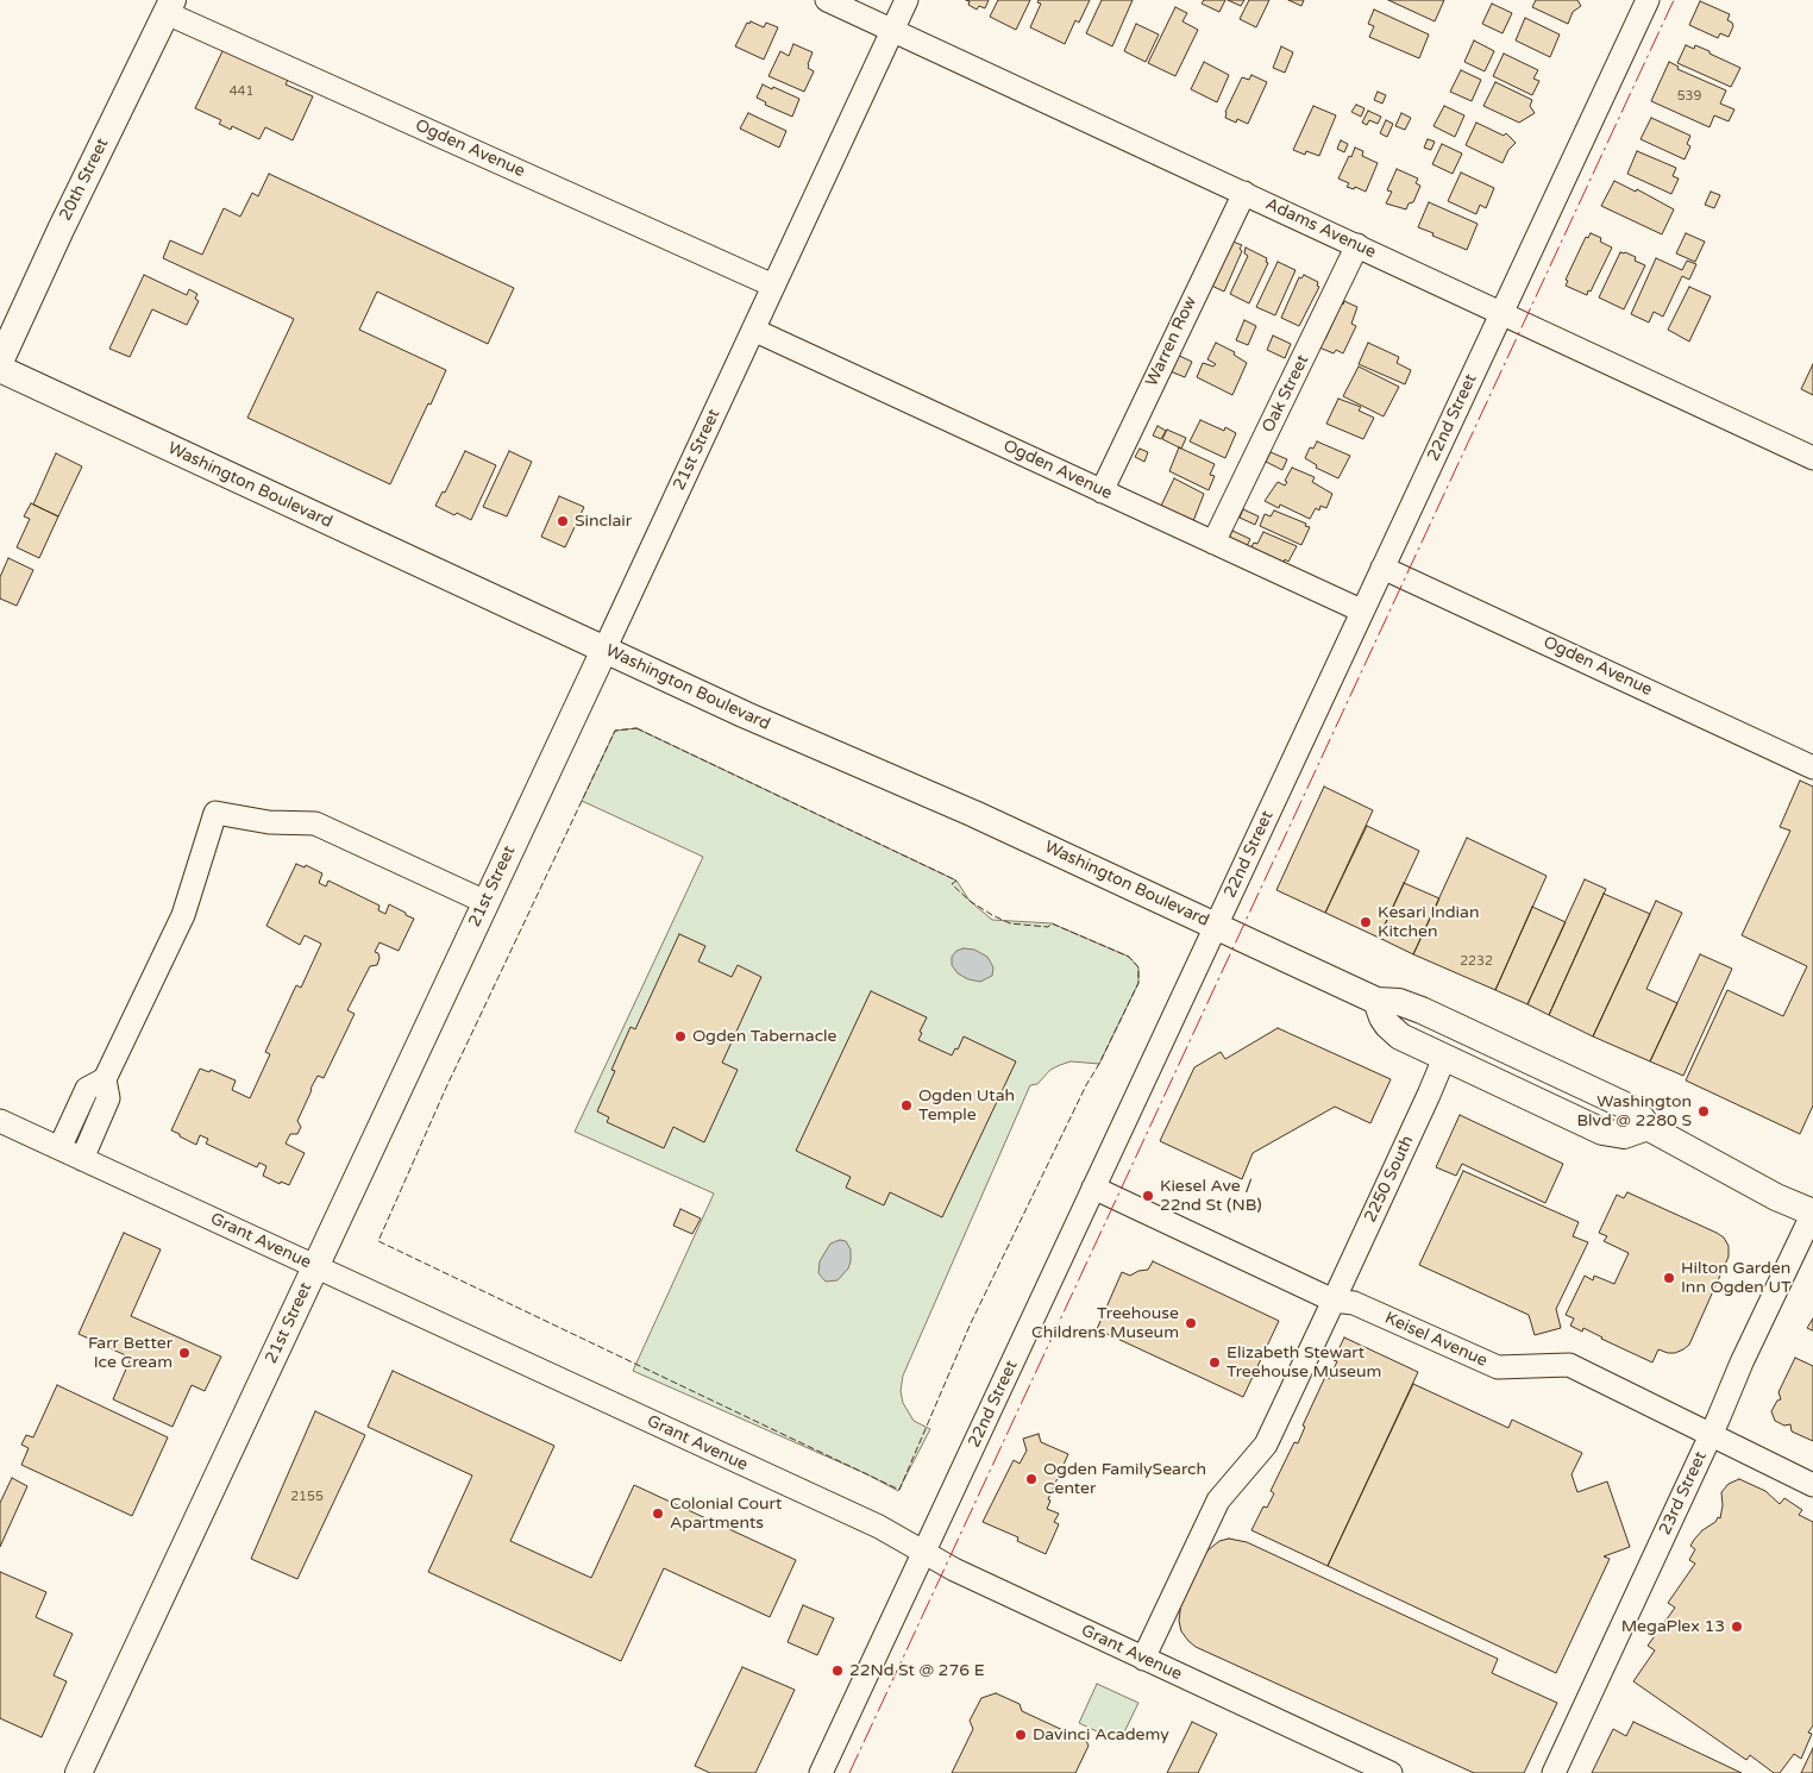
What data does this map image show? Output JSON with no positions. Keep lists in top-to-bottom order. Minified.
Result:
{"streets":{"main road":["20th Street","21st Street","Washington Boulevard"],"street":["Ogden Avenue","Adams Avenue","Warren Row","Oak Street","22nd Street","2250 South","Grant Avenue","Keisel Avenue","23rd Street"]},"crossings":[["Ogden Avenue","20th Street"],["Ogden Avenue","Warren Row"],["Ogden Avenue","Oak Street"],["Ogden Avenue","22nd Street"],["Ogden Avenue","21st Street"],["Adams Avenue","Warren Row"],["Adams Avenue","Oak Street"],["Adams Avenue","22nd Street"],["Adams Avenue","21st Street"],["22nd Street","Washington Boulevard"],["22nd Street","Grant Avenue"],["22nd Street","Keisel Avenue"],["21st Street","Washington Boulevard"],["21st Street","Grant Avenue"],["Washington Boulevard","23rd Street"],["2250 South","Grant Avenue"],["2250 South","Keisel Avenue"],["Keisel Avenue","23rd Street"]],"places":["Sinclair","Kesari Indian Kitchen","Ogden Tabernacle","Ogden Utah Temple","Washington Blvd @ 2280 S","Kiesel Ave / 22nd St (NB)","Hilton Garden Inn Ogden UT","Treehouse Childrens Museum","Farr Better Ice Cream","Elizabeth Stewart Treehouse Museum","Ogden FamilySearch Center","Colonial Court Apartments","MegaPlex 13","22Nd St @ 276 E","Davinci Academy"],"house_numbers":["441","539","2232","2155"]}
